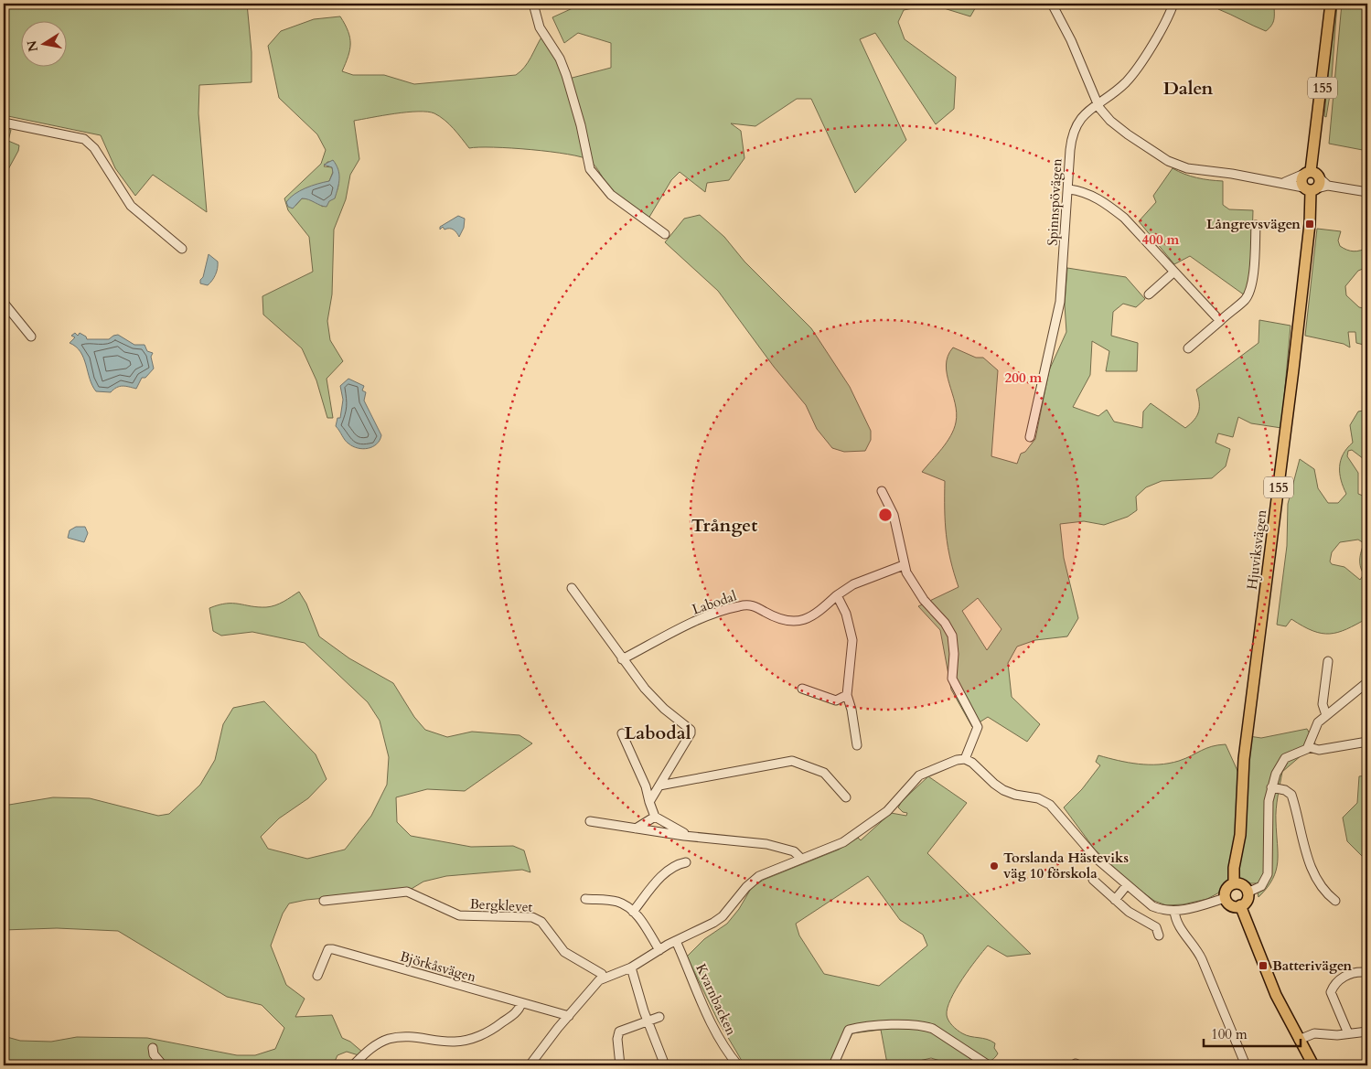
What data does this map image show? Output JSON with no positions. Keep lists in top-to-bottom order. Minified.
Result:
{"streets":{"main road":["155","Hjuviksvägen"],"street":["Spinnspövägen","Labodal","Bergklevet","Björkåsvägen","Kvarnbacken"]},"districts":["Dalen","Trånget","Labodal"],"places":{"transit":["Långrevsvägen","Batterivägen"],"other":["Torslanda Hästeviks väg 10 förskola"]},"scale_bar":"100 m","north":"left","rings":["400 m","200 m"]}
